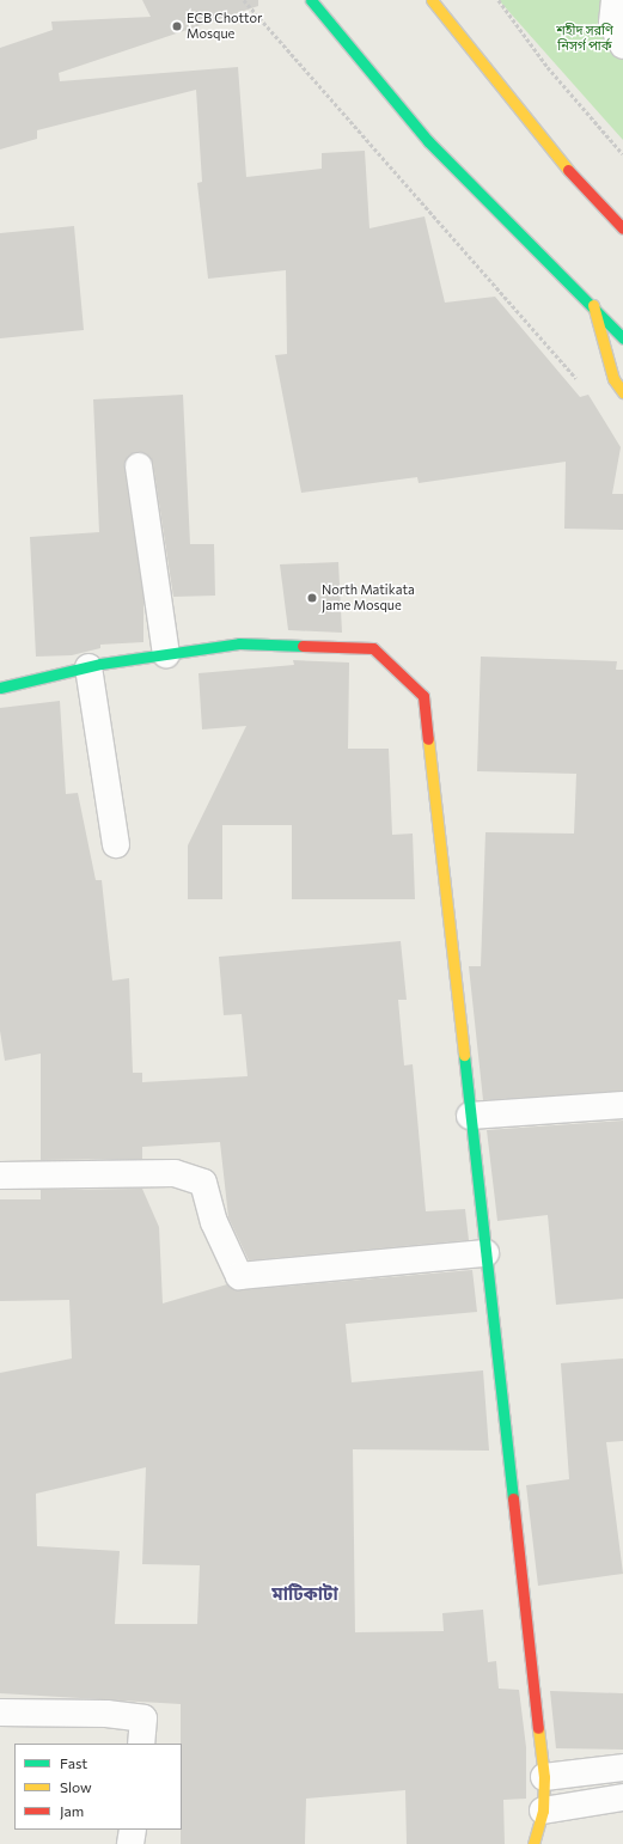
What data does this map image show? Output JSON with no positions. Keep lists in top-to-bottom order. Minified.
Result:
{"districts":["মাটিকাটা"],"parks":["শহীদ সরণি নিসর্গ পার্ক"],"places":["ECB Chottor Mosque","North Matikata Jame Mosque"],"legend":["Fast","Slow","Jam"]}
